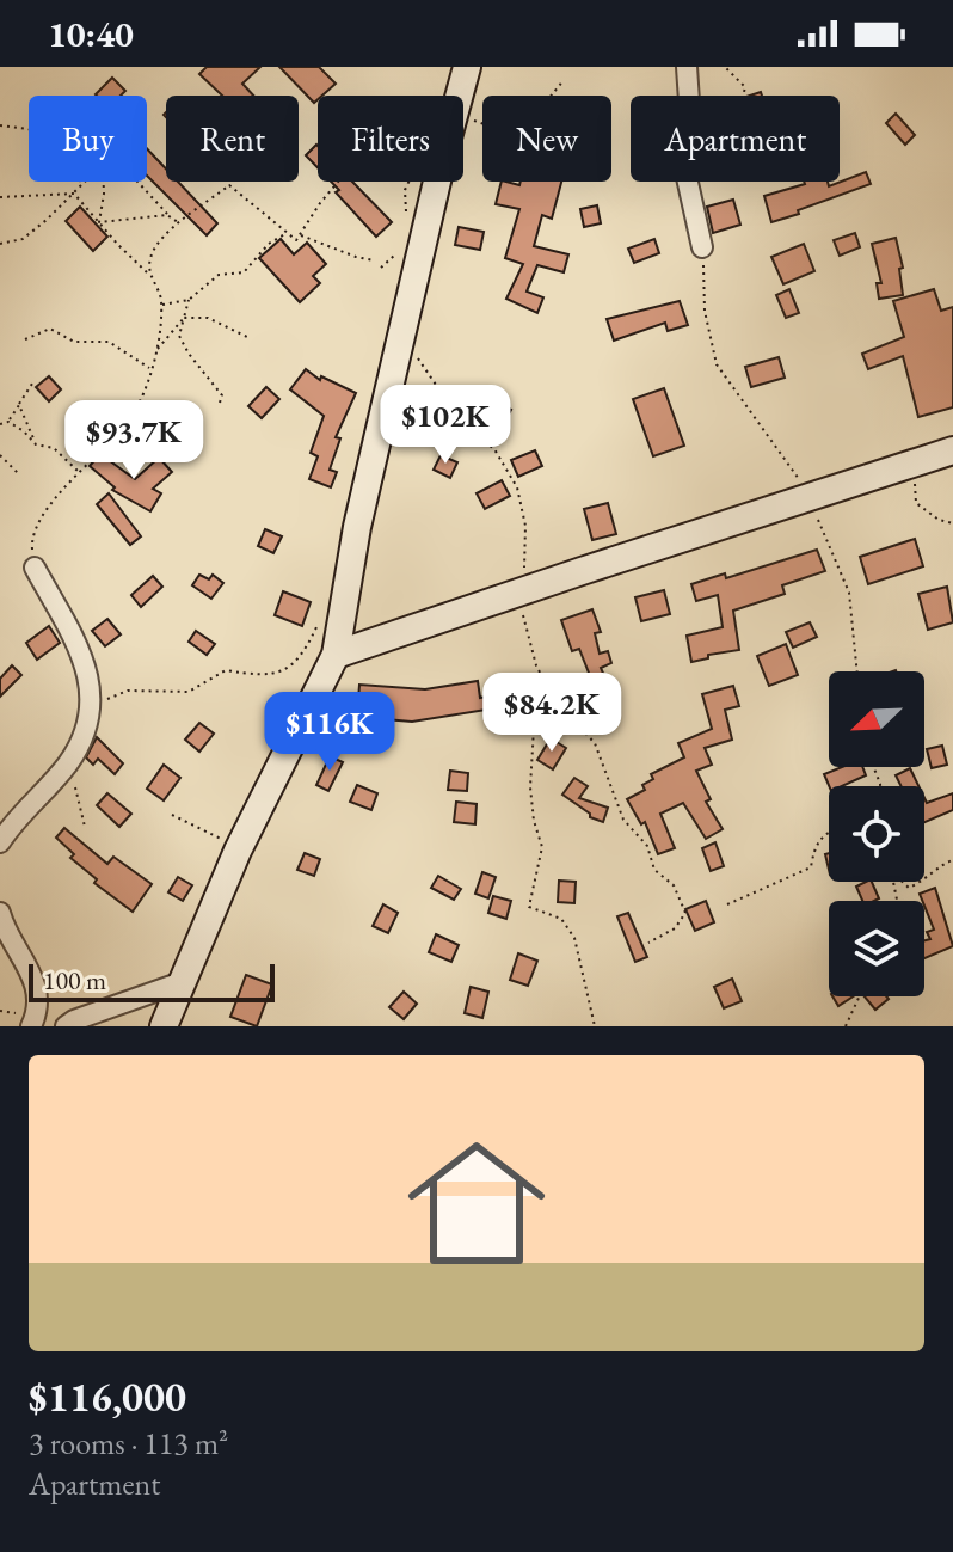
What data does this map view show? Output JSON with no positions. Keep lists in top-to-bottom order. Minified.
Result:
{"scale_bar":"100 m","north":"bottom left","page":{"status":"10:40","chip":["Buy","Rent","Filters","New","Apartment"],"price":["$102K","$93.7K","$84.2K","$116K"],"scale":"100 m","list":[{"name":"$116,000","note":"3 rooms · 113 m² · Apartment"}]}}
